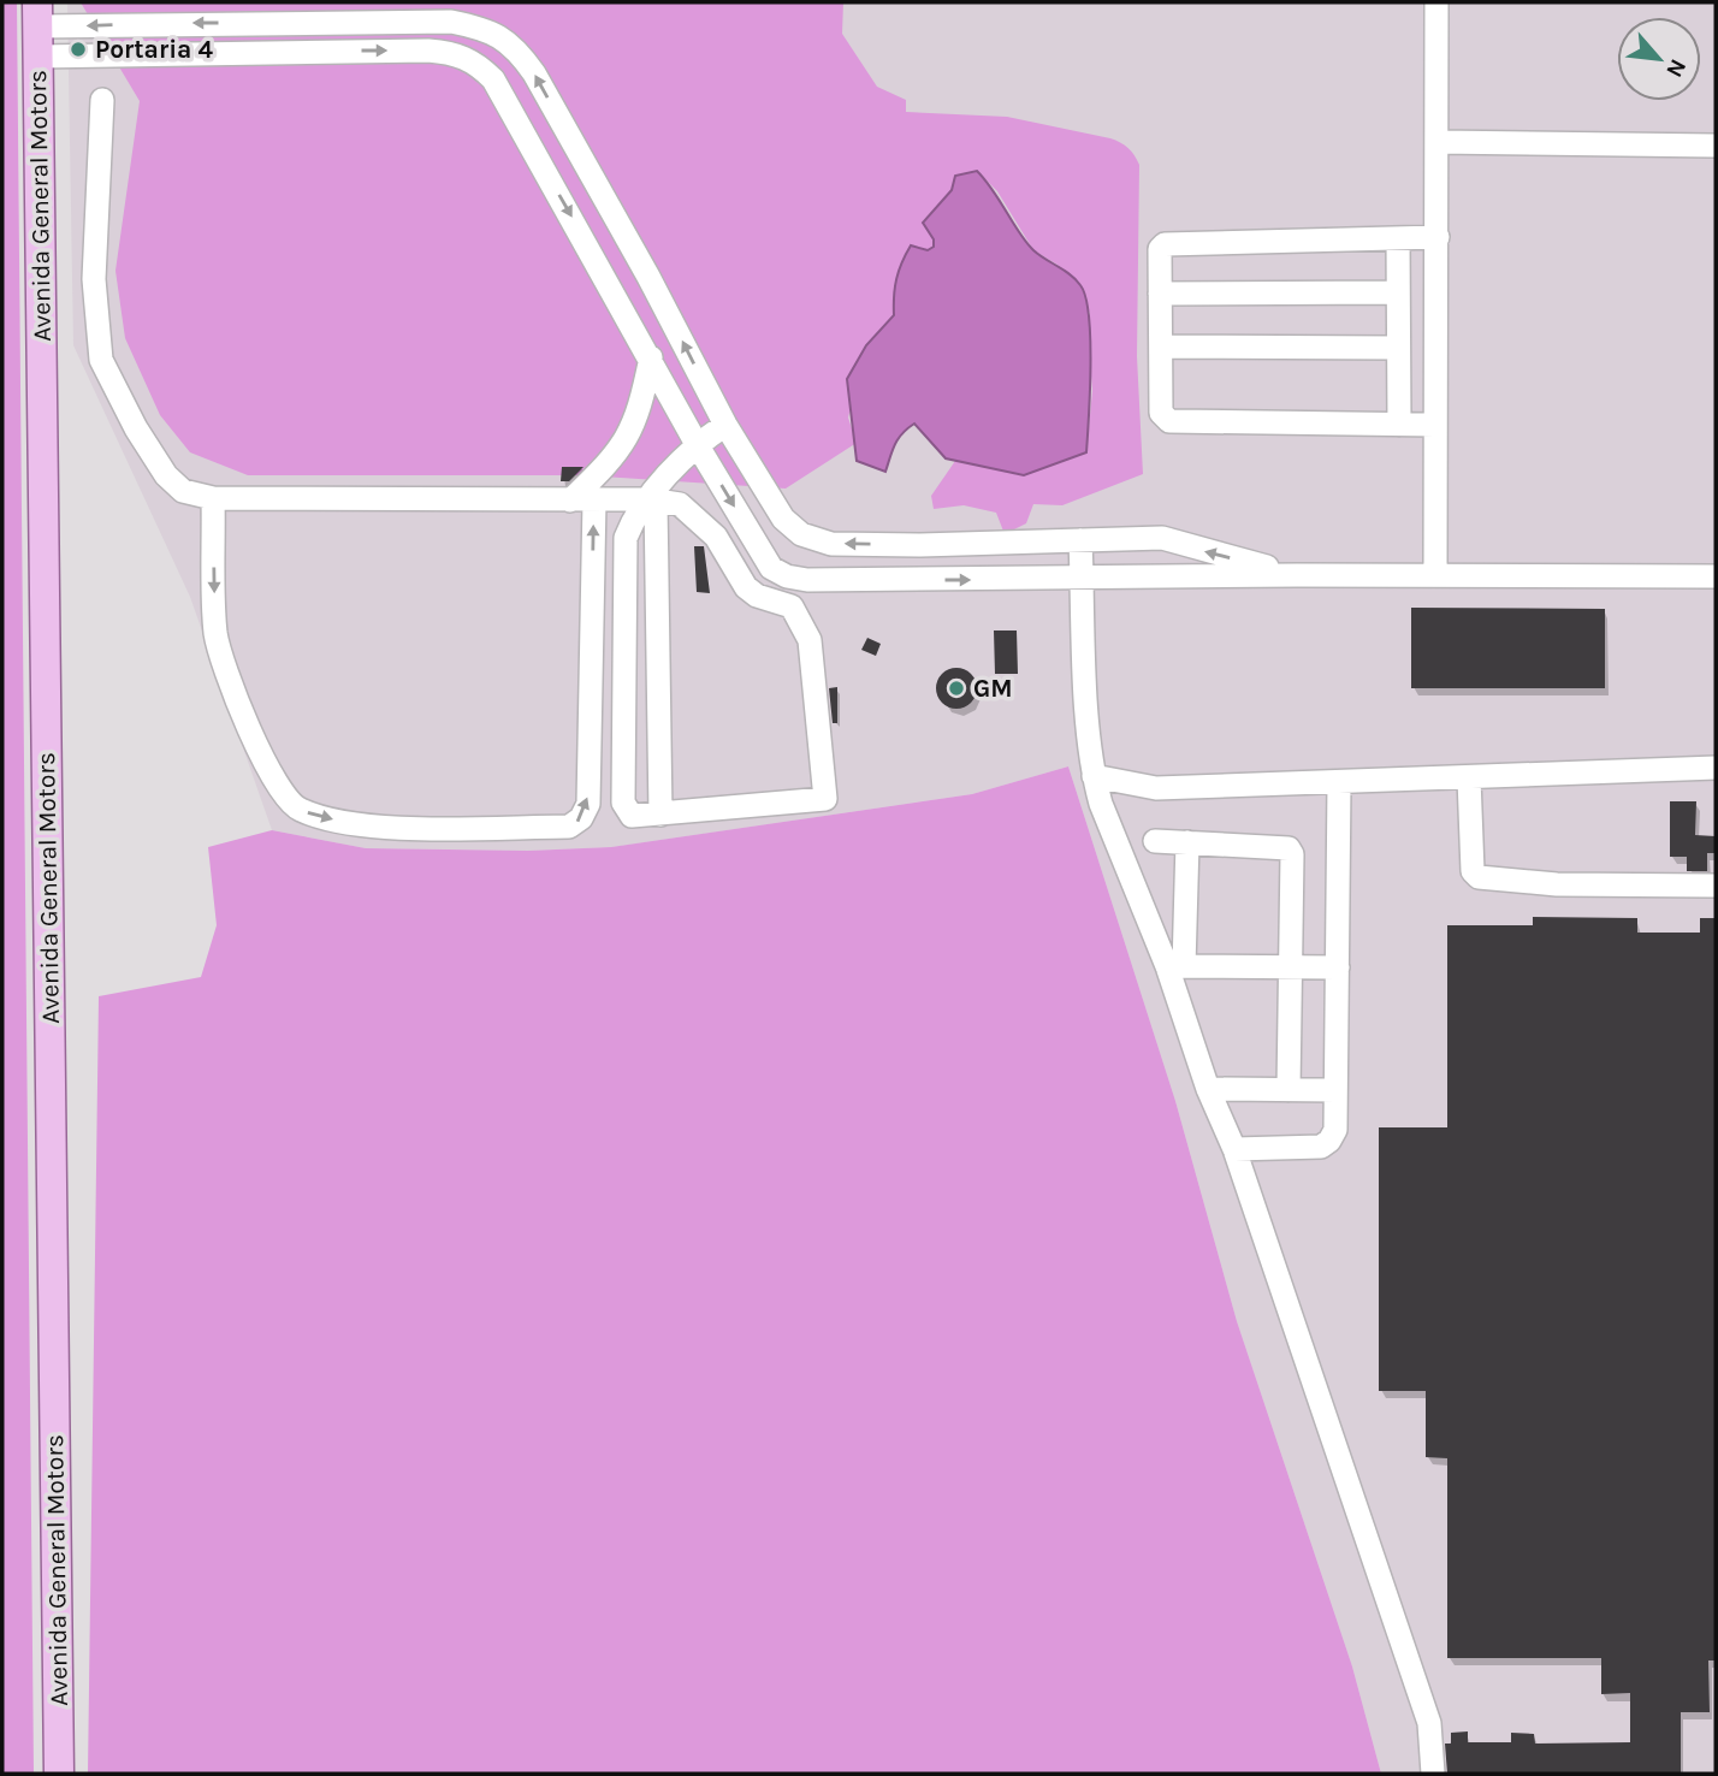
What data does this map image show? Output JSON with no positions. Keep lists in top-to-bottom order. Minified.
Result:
{"streets":{"main road":["Avenida General Motors"]},"places":["Portaria 4","GM"],"north":"bottom right"}
